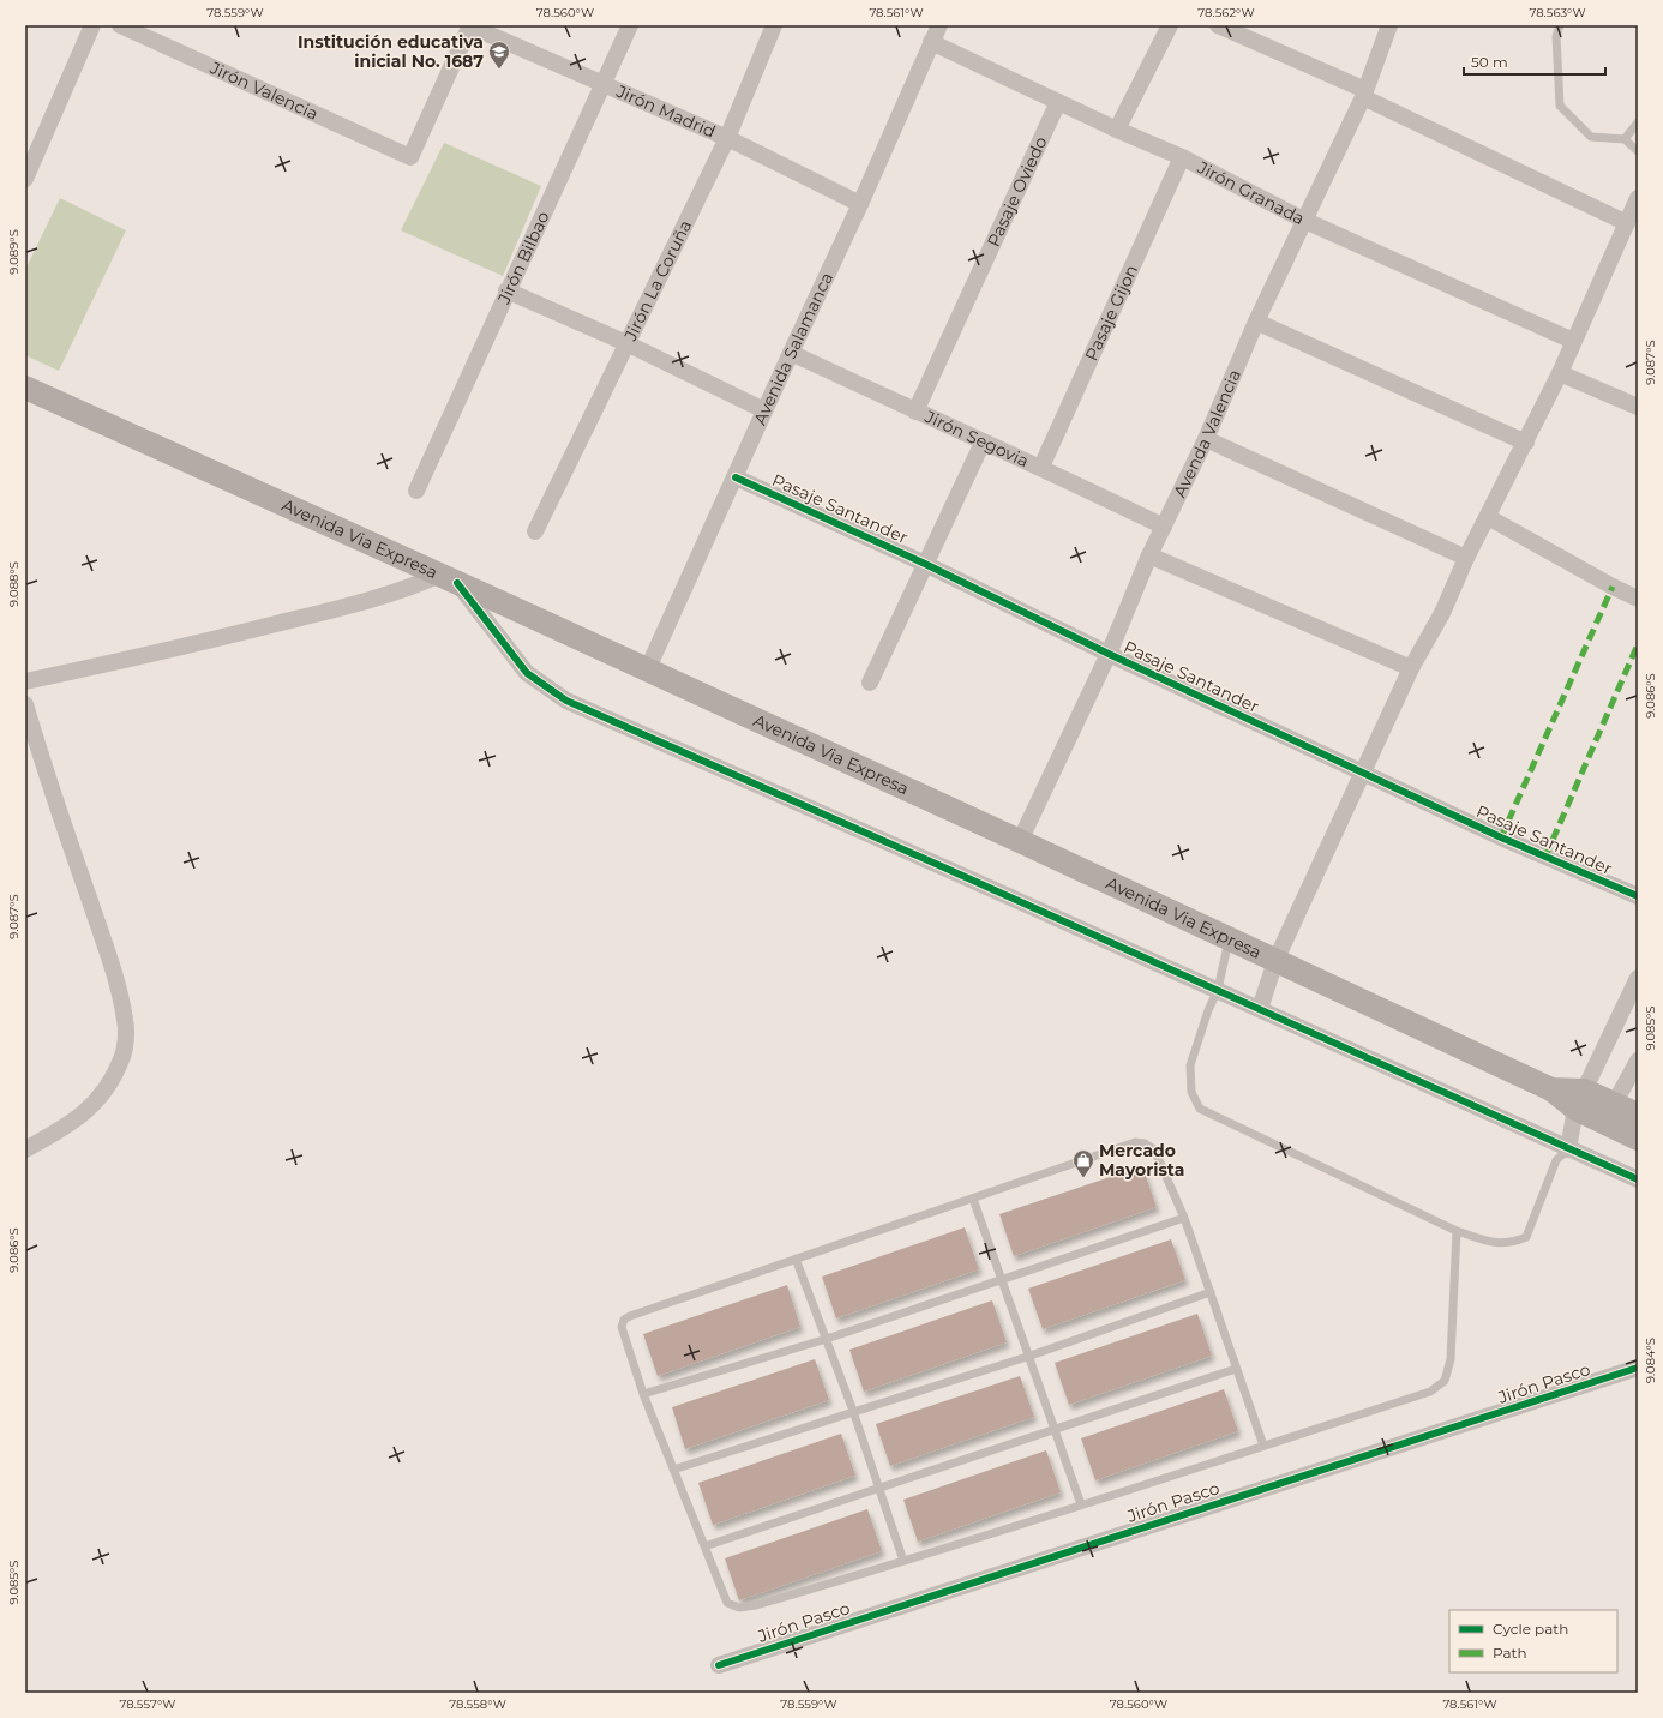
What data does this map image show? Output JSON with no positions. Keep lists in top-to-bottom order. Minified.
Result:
{"streets":{"main road":["Avenida Via Expresa"],"street":["Jirón Valencia","Jirón Madrid","Pasaje Oviedo","Jirón Granada","Jirón Bilbao","Jirón La Coruña","Pasaje Gijon","Avenida Salamanca","Avenda Valencia","Jirón Segovia","Pasaje Santander","Jirón Pasco"]},"crossings":[["Jirón Valencia","Jirón Madrid"],["Jirón Madrid","Jirón Bilbao"],["Jirón Madrid","Jirón La Coruña"],["Jirón Madrid","Avenida Salamanca"],["Pasaje Oviedo","Jirón Granada"],["Pasaje Oviedo","Jirón Segovia"],["Jirón Granada","Pasaje Gijon"],["Jirón Granada","Avenida Salamanca"],["Jirón Granada","Avenda Valencia"],["Pasaje Gijon","Jirón Segovia"],["Avenida Salamanca","Jirón Segovia"],["Avenida Salamanca","Pasaje Santander"],["Avenida Salamanca","Avenida Via Expresa"],["Avenda Valencia","Jirón Segovia"],["Avenda Valencia","Pasaje Santander"],["Avenda Valencia","Avenida Via Expresa"]],"places":{"school or university":["Institución educativa inicial No. 1687"],"shop":["Mercado Mayorista"]},"legend":["Cycle path","Path"],"scale_bar":"50 m","coordinates":["78.559°W","78.560°W","78.561°W","78.562°W","78.563°W","9.089°S","9.087°S","9.088°S","9.086°S","9.085°S","9.084°S","78.557°W","78.558°W"]}
